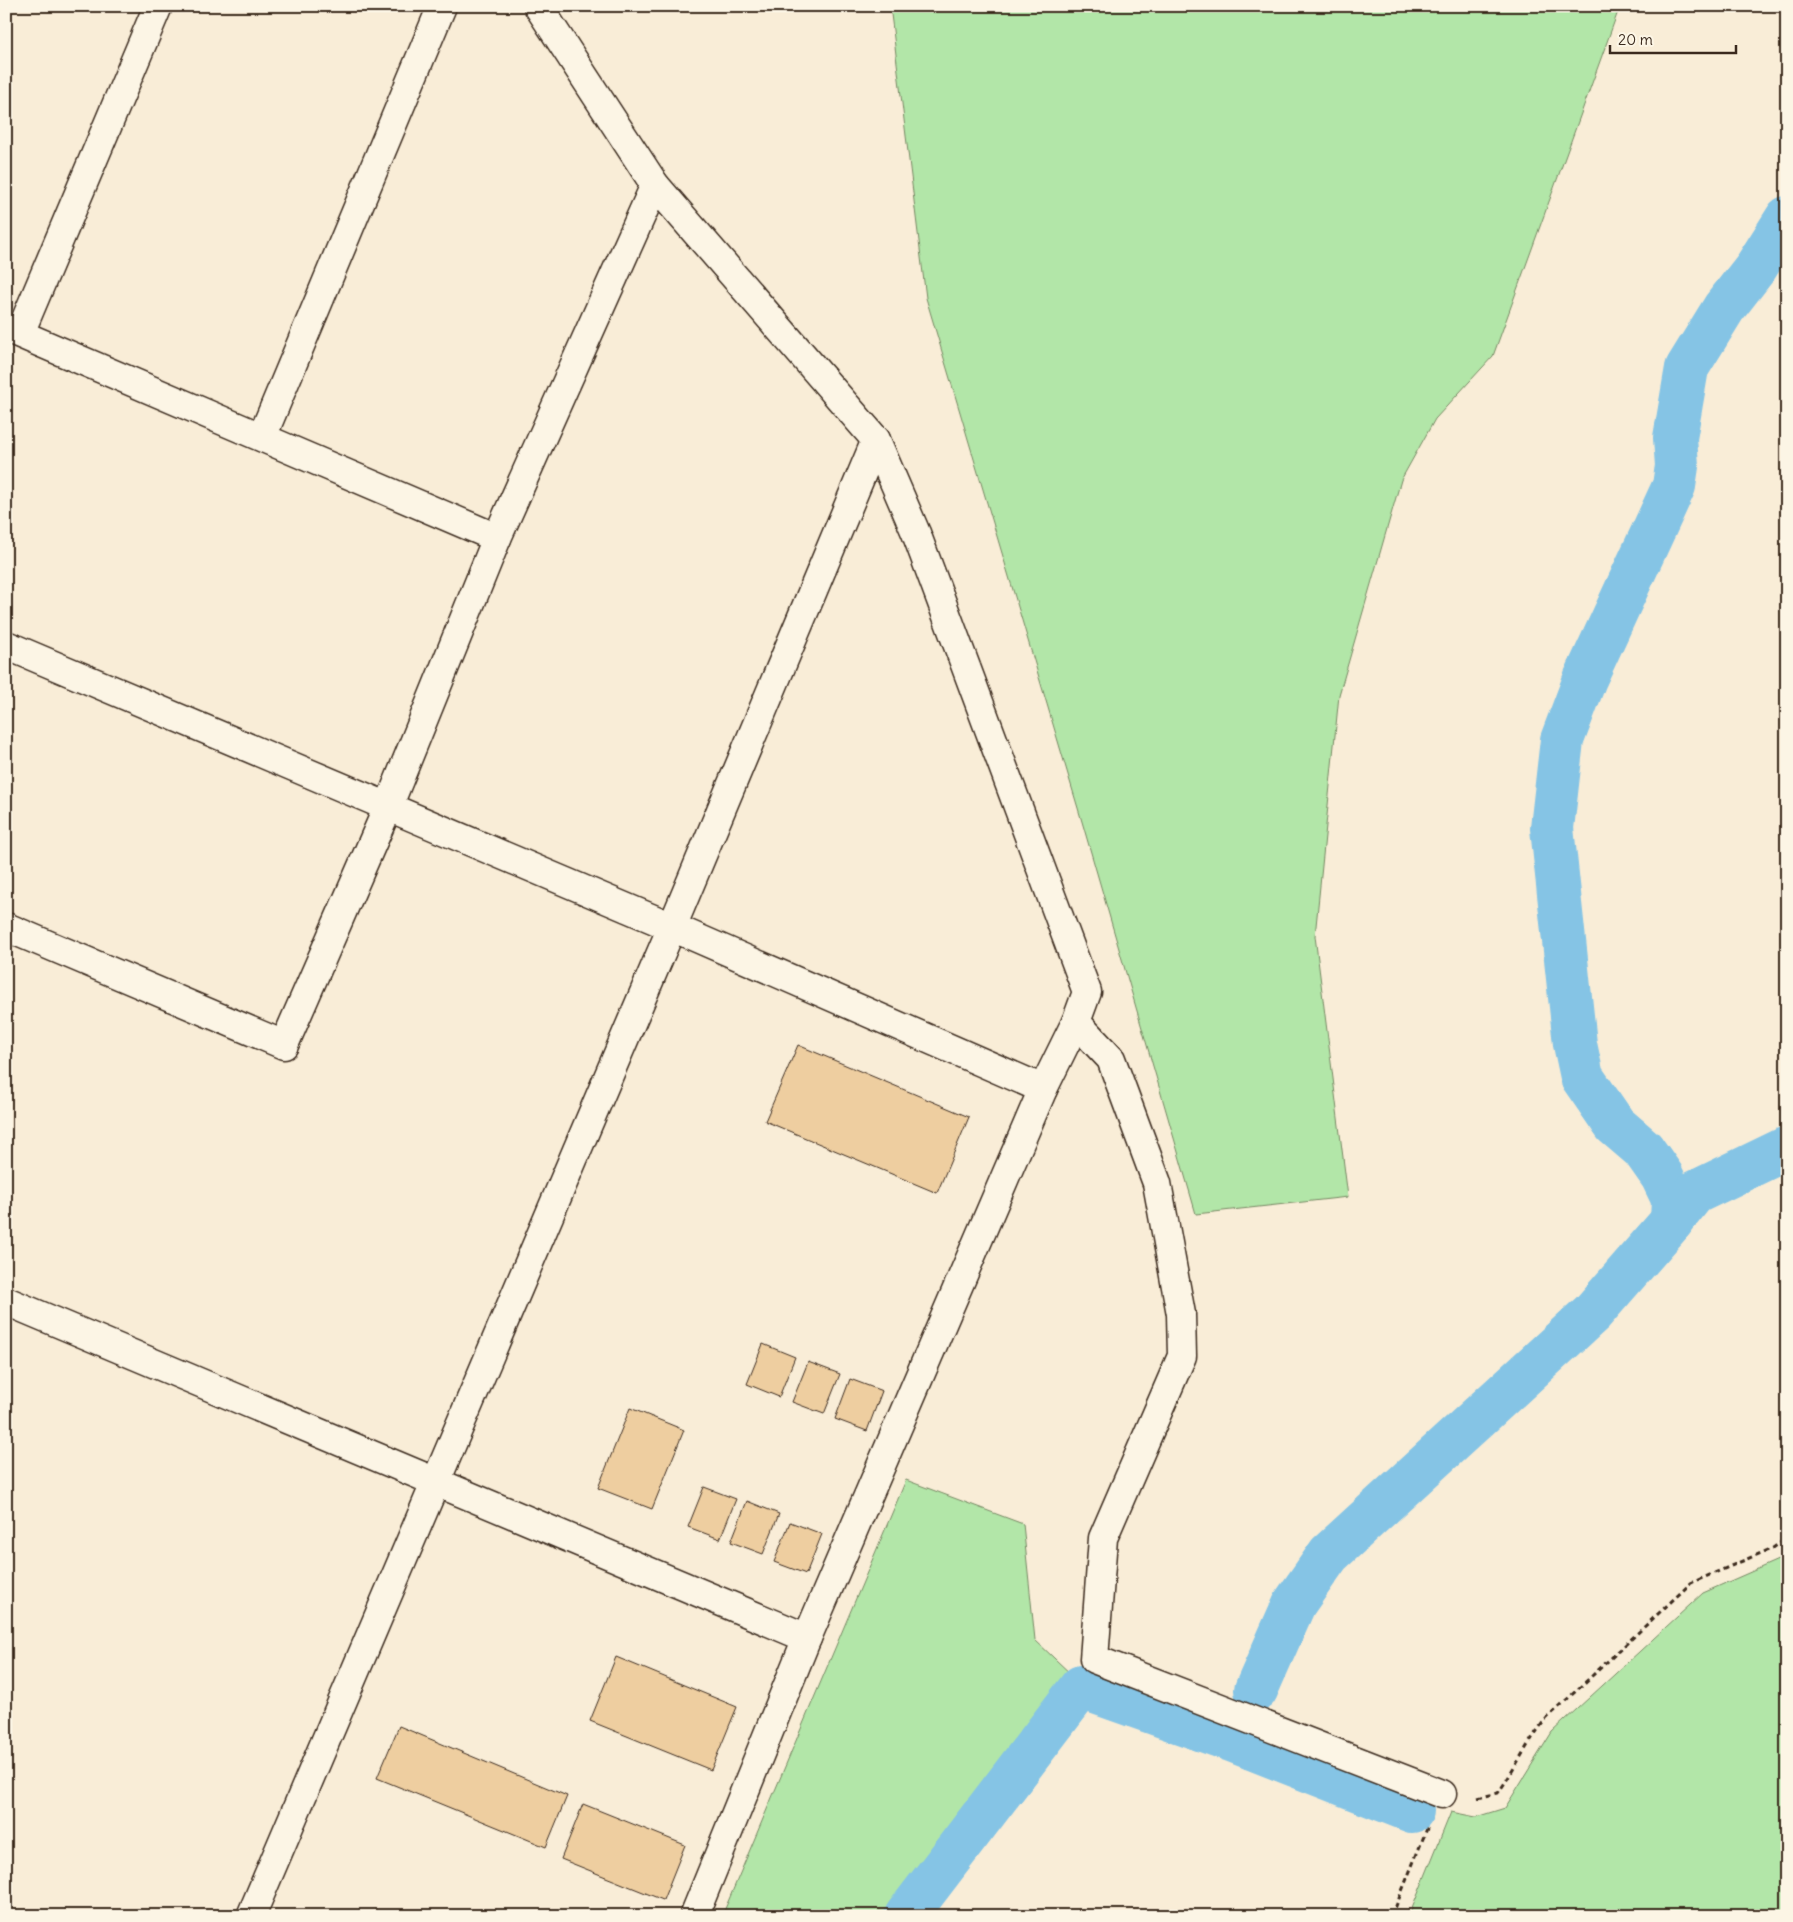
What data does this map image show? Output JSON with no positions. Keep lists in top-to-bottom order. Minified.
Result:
{"scale_bar":"20 m"}
